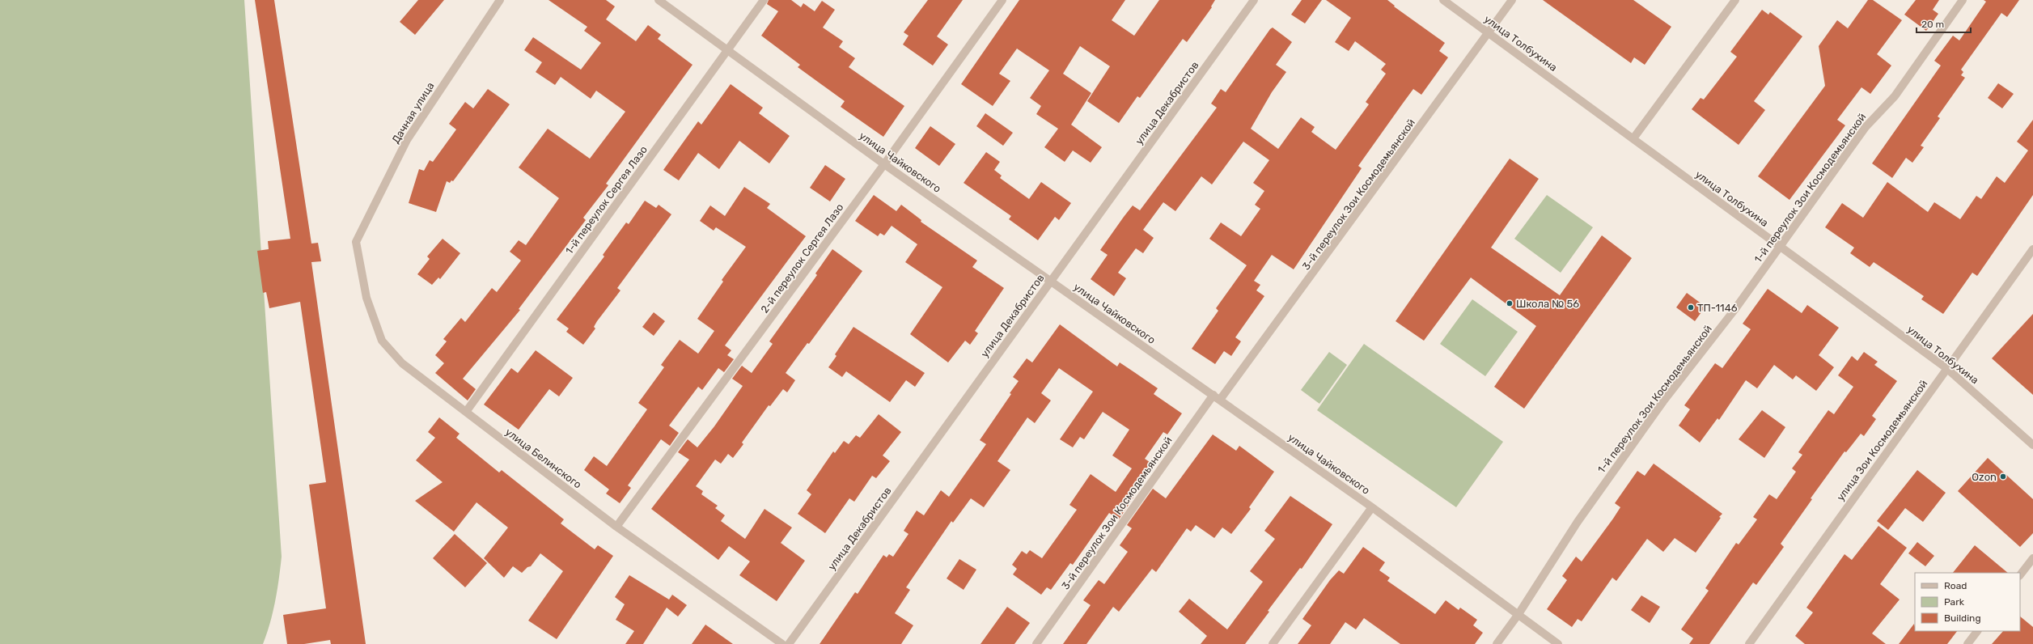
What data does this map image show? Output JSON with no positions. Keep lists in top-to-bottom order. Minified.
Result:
{"streets":{"street":["улица Толбухина","улица Декабристов","Дачная улица","улица Чайковского","1-й переулок Зои Космодемьянской","3-й переулок Зои Космодемьянской","1-й переулок Сергея Лазо","2-й переулок Сергея Лазо","улица Зои Космодемьянской","улица Белинского"]},"crossings":[["улица Толбухина","1-й переулок Зои Космодемьянской"],["улица Толбухина","3-й переулок Зои Космодемьянской"],["улица Толбухина","улица Зои Космодемьянской"],["улица Декабристов","улица Чайковского"],["Дачная улица","улица Белинского"],["улица Чайковского","1-й переулок Зои Космодемьянской"],["улица Чайковского","3-й переулок Зои Космодемьянской"],["улица Чайковского","1-й переулок Сергея Лазо"],["улица Чайковского","2-й переулок Сергея Лазо"],["1-й переулок Сергея Лазо","улица Белинского"],["2-й переулок Сергея Лазо","улица Белинского"]],"places":["Школа № 56","ТП-1146","Ozon"],"legend":["Road","Park","Building"],"scale_bar":"20 m"}
